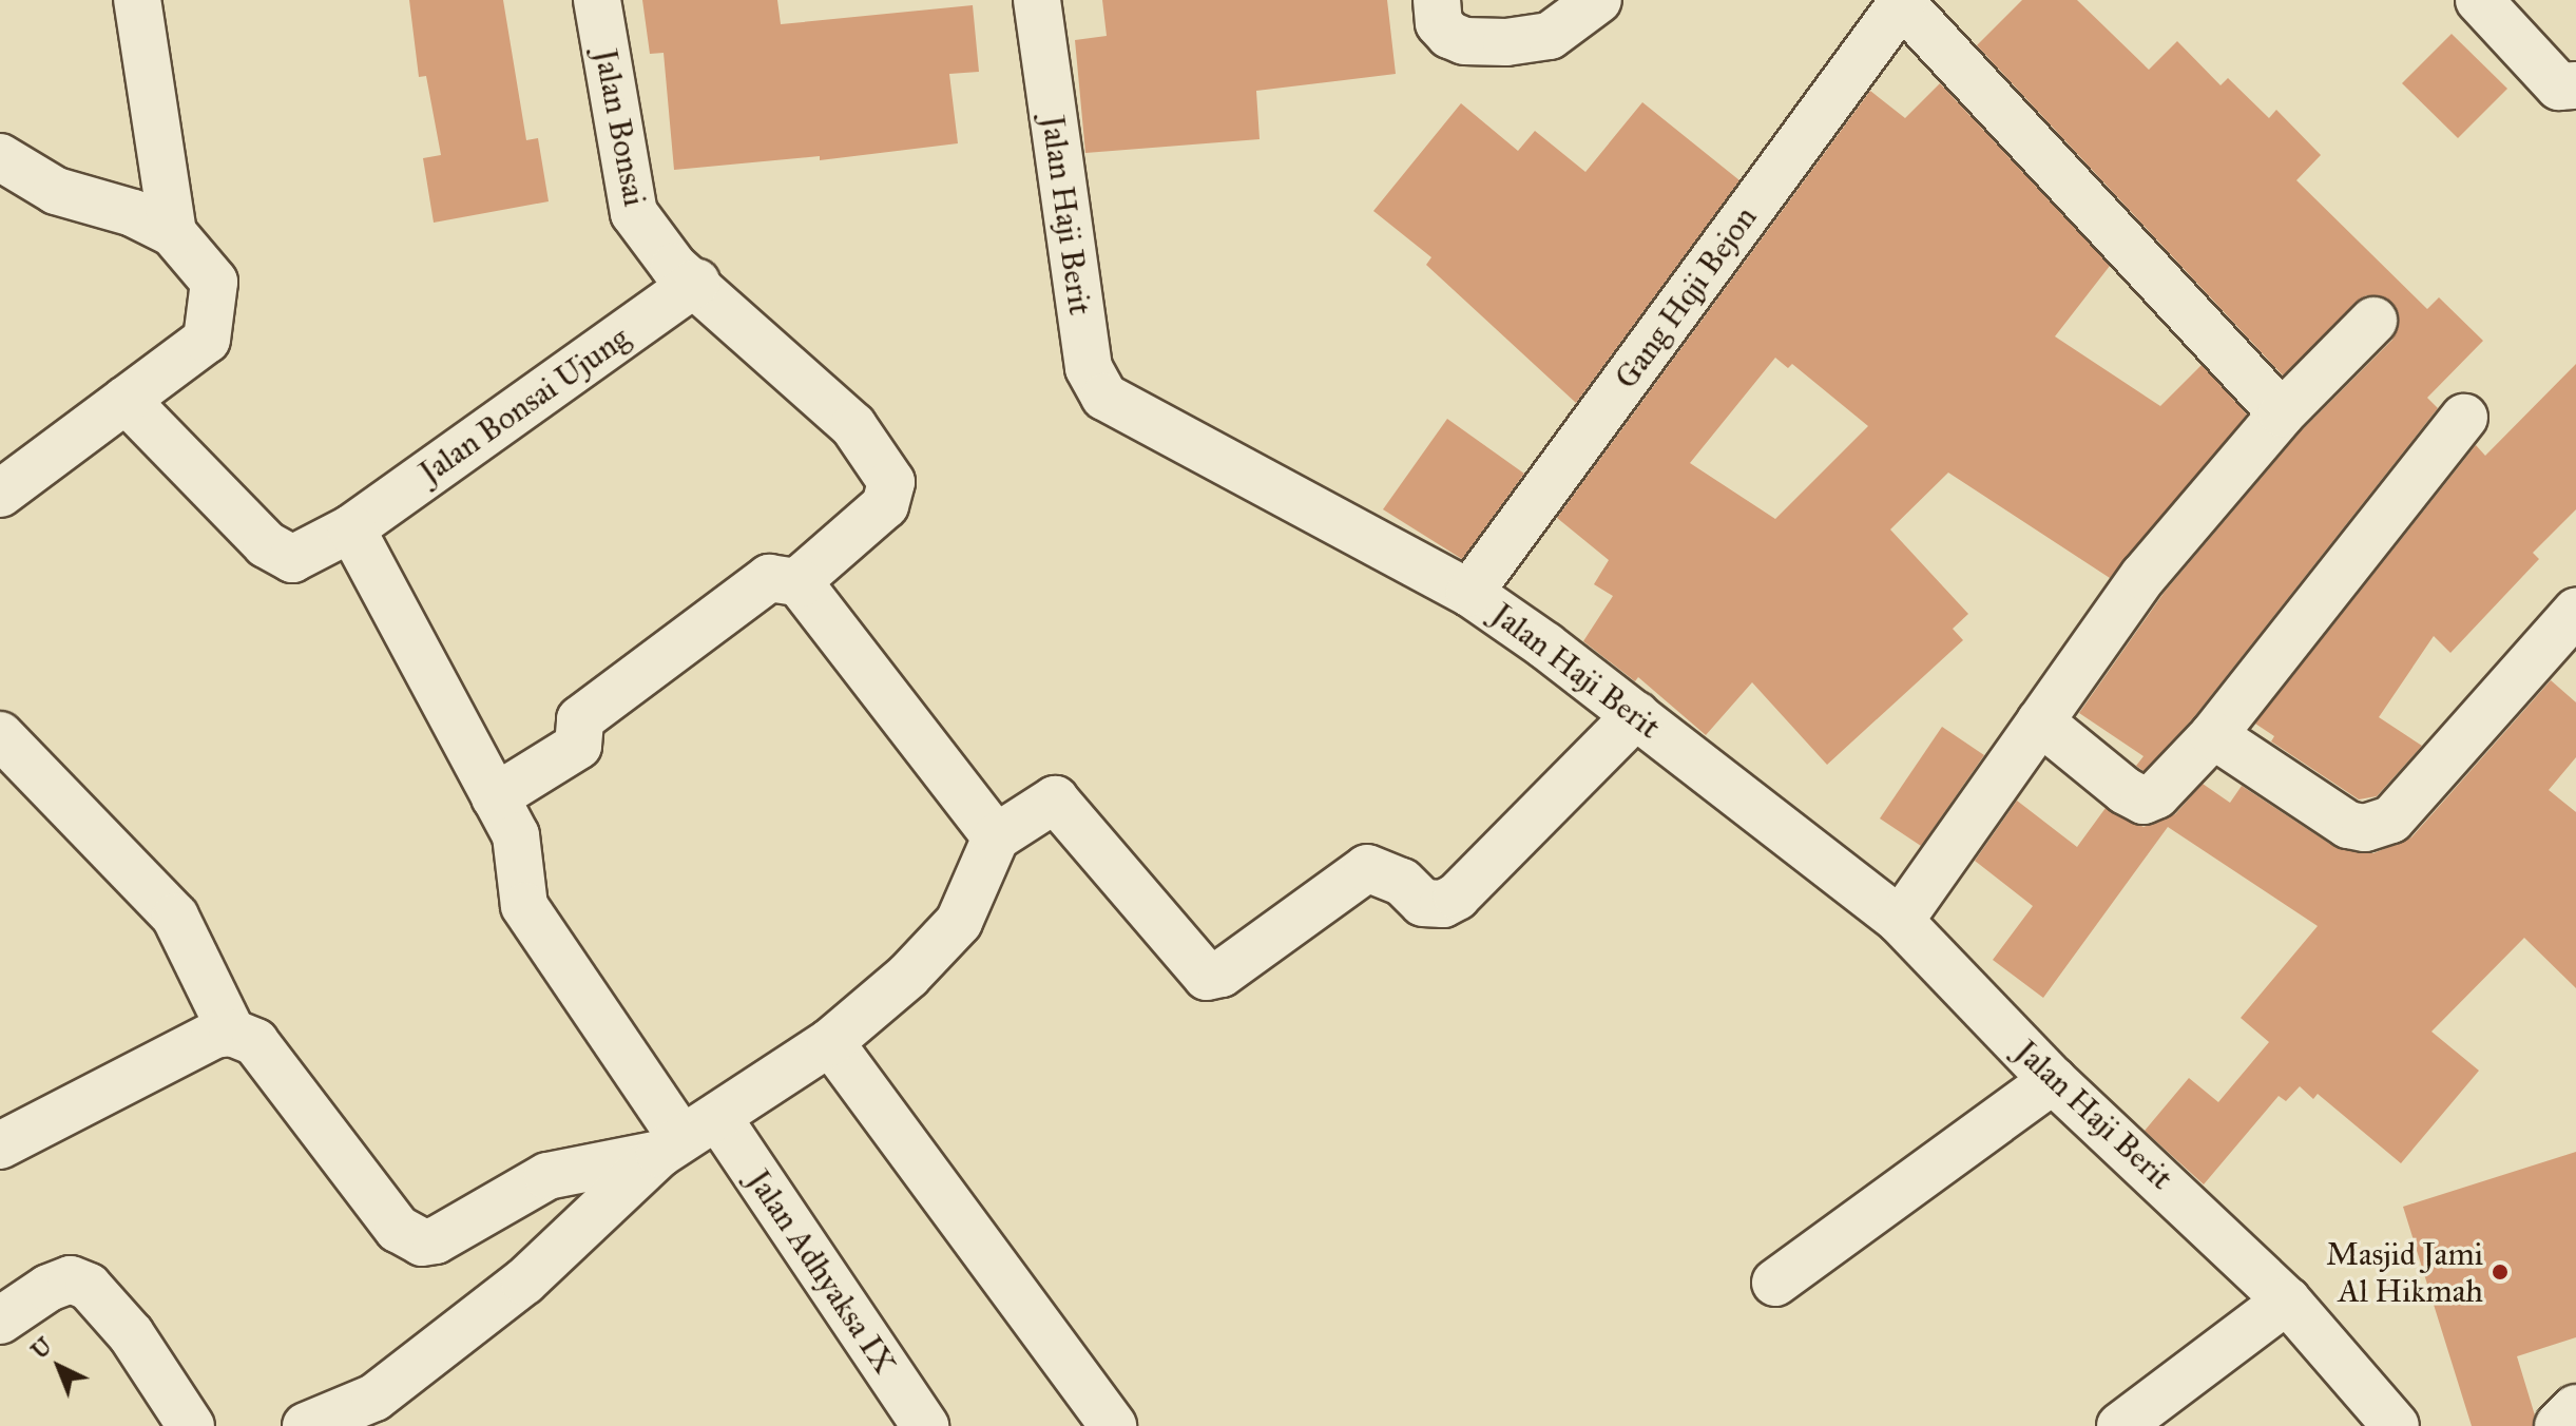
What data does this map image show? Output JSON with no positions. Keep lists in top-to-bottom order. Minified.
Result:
{"streets":{"street":["Jalan Bonsai","Jalan Haji Berit","Gang Hqji Bejon","Jalan Bonsai Ujung","Jalan Adhyaksa IX"]},"crossings":[["Jalan Bonsai","Jalan Bonsai Ujung"],["Jalan Haji Berit","Gang Hqji Bejon"],["Jalan Bonsai Ujung","Jalan Adhyaksa IX"]],"places":["Masjid Jami Al Hikmah"],"north":"top left"}
